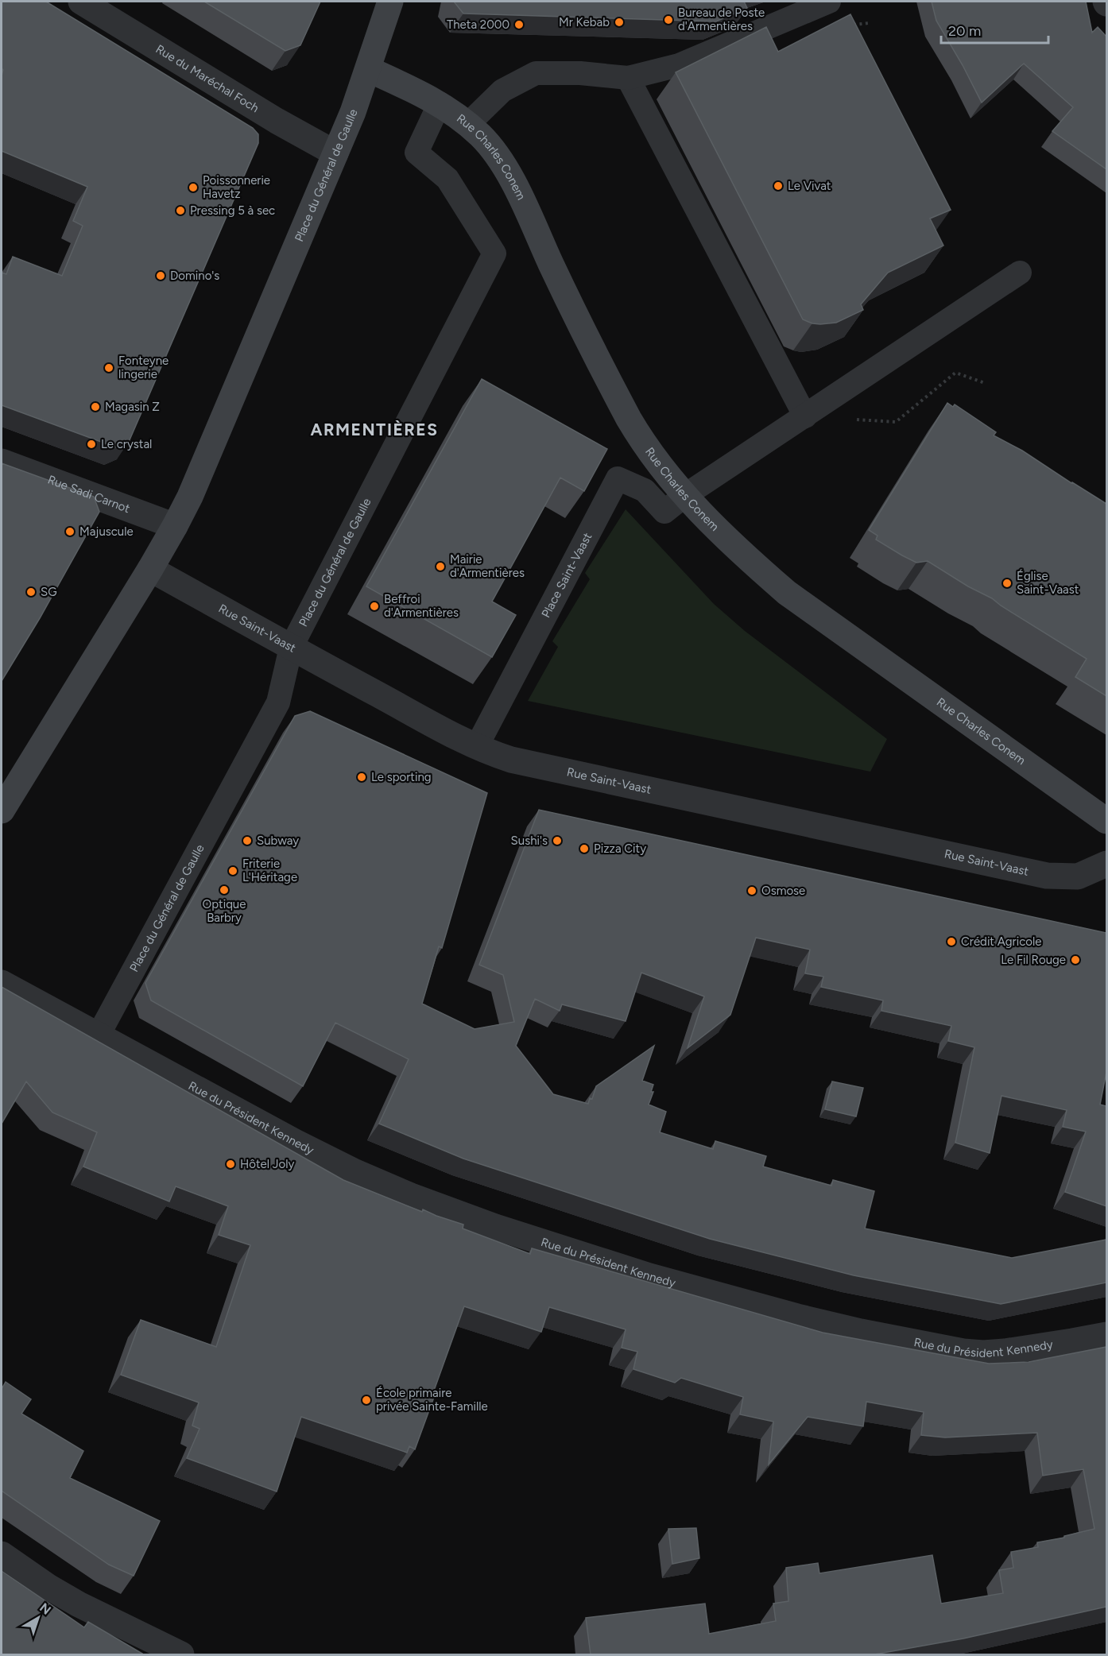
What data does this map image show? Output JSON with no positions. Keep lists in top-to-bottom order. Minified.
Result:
{"streets":{"main road":["Rue Charles Conem","Place du Général de Gaulle"],"street":["Rue du Maréchal Foch","Rue Sadi Carnot","Place Saint-Vaast","Rue Saint-Vaast","Rue du Président Kennedy"]},"crossings":[["Rue du Maréchal Foch","Place du Général de Gaulle"],["Rue Charles Conem","Place du Général de Gaulle"],["Rue Charles Conem","Place Saint-Vaast"],["Place du Général de Gaulle","Rue Sadi Carnot"],["Place du Général de Gaulle","Rue Saint-Vaast"],["Place du Général de Gaulle","Rue du Président Kennedy"],["Place Saint-Vaast","Rue Saint-Vaast"]],"districts":["ARMENTIÈRES"],"places":["Bureau de Poste d'Armentières","Mr Kebab","Theta 2000","Le Vivat","Poissonnerie Havetz","Pressing 5 à sec","Domino's","Fonteyne lingerie","Magasin Z","Le crystal","Majuscule","Mairie d'Armentières","Église Saint-Vaast","SG","Beffroi d'Armentières","Le sporting","Subway","Sushi's","Pizza City","Friterie L'Héritage","Optique Barbry","Osmose","Crédit Agricole","Le Fil Rouge","Hôtel Joly","École primaire privée Sainte-Famille"],"scale_bar":"20 m","north":"top right"}
